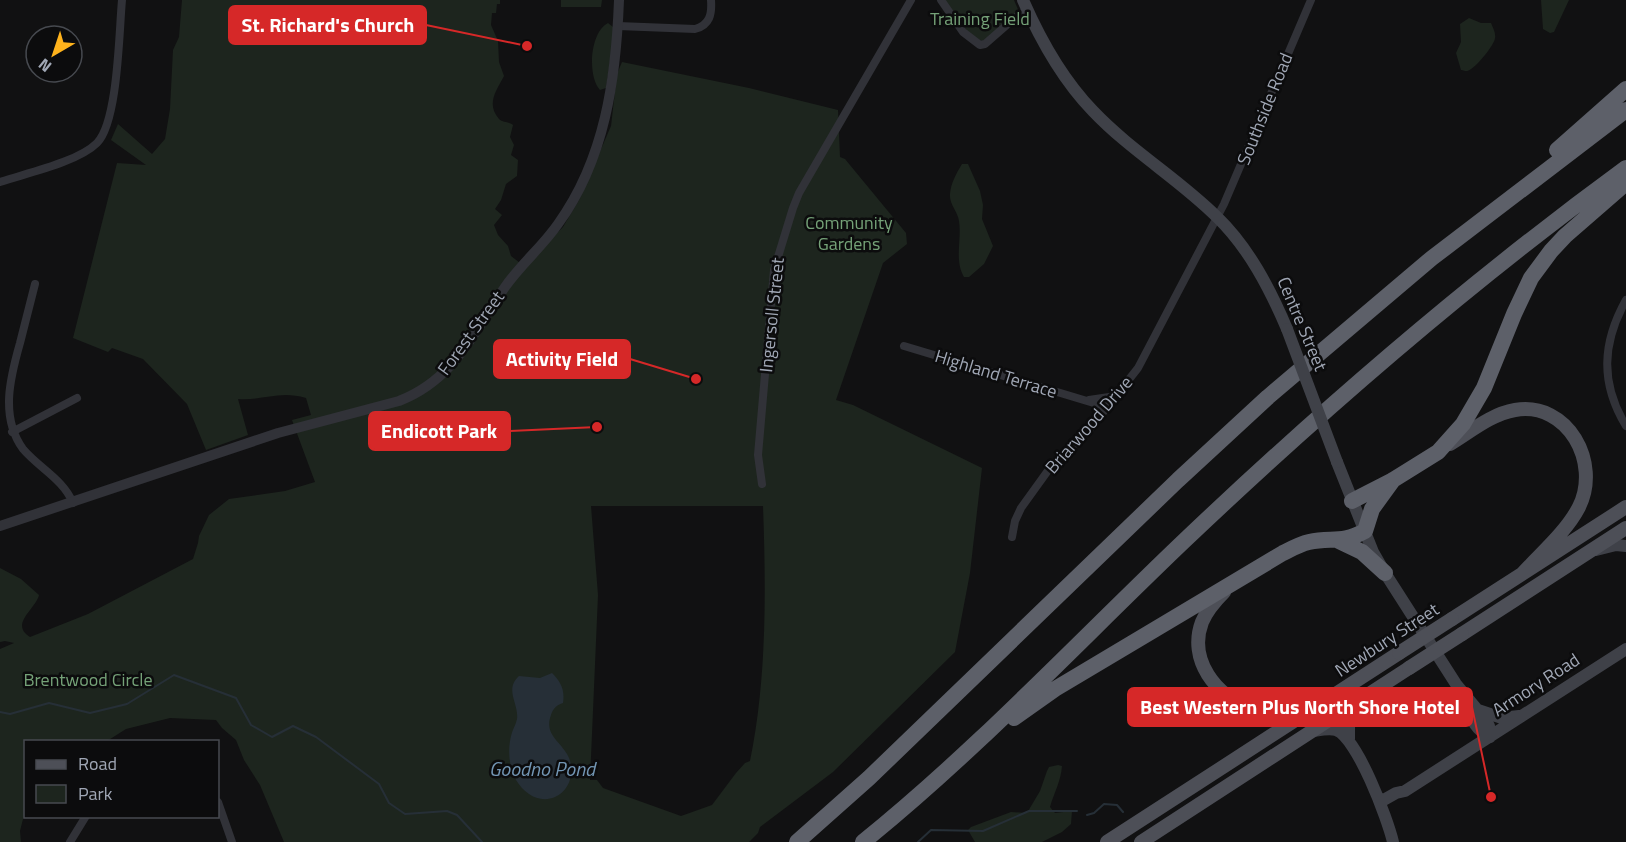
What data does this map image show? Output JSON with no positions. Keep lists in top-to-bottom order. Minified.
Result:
{"streets":{"main road":["Centre Street","Newbury Street","Armory Road"],"street":["Southside Road","Ingersoll Street","Forest Street","Highland Terrace","Briarwood Drive"]},"crossings":[["Southside Road","Centre Street"],["Southside Road","Briarwood Drive"],["Centre Street","Briarwood Drive"],["Centre Street","Armory Road"],["Highland Terrace","Briarwood Drive"]],"water":["Goodno Pond"],"parks":["Training Field","Community Gardens","Brentwood Circle"],"places":["St. Richard's Church","Activity Field","Endicott Park","Best Western Plus North Shore Hotel"],"legend":["Road","Park"],"north":"bottom left"}
